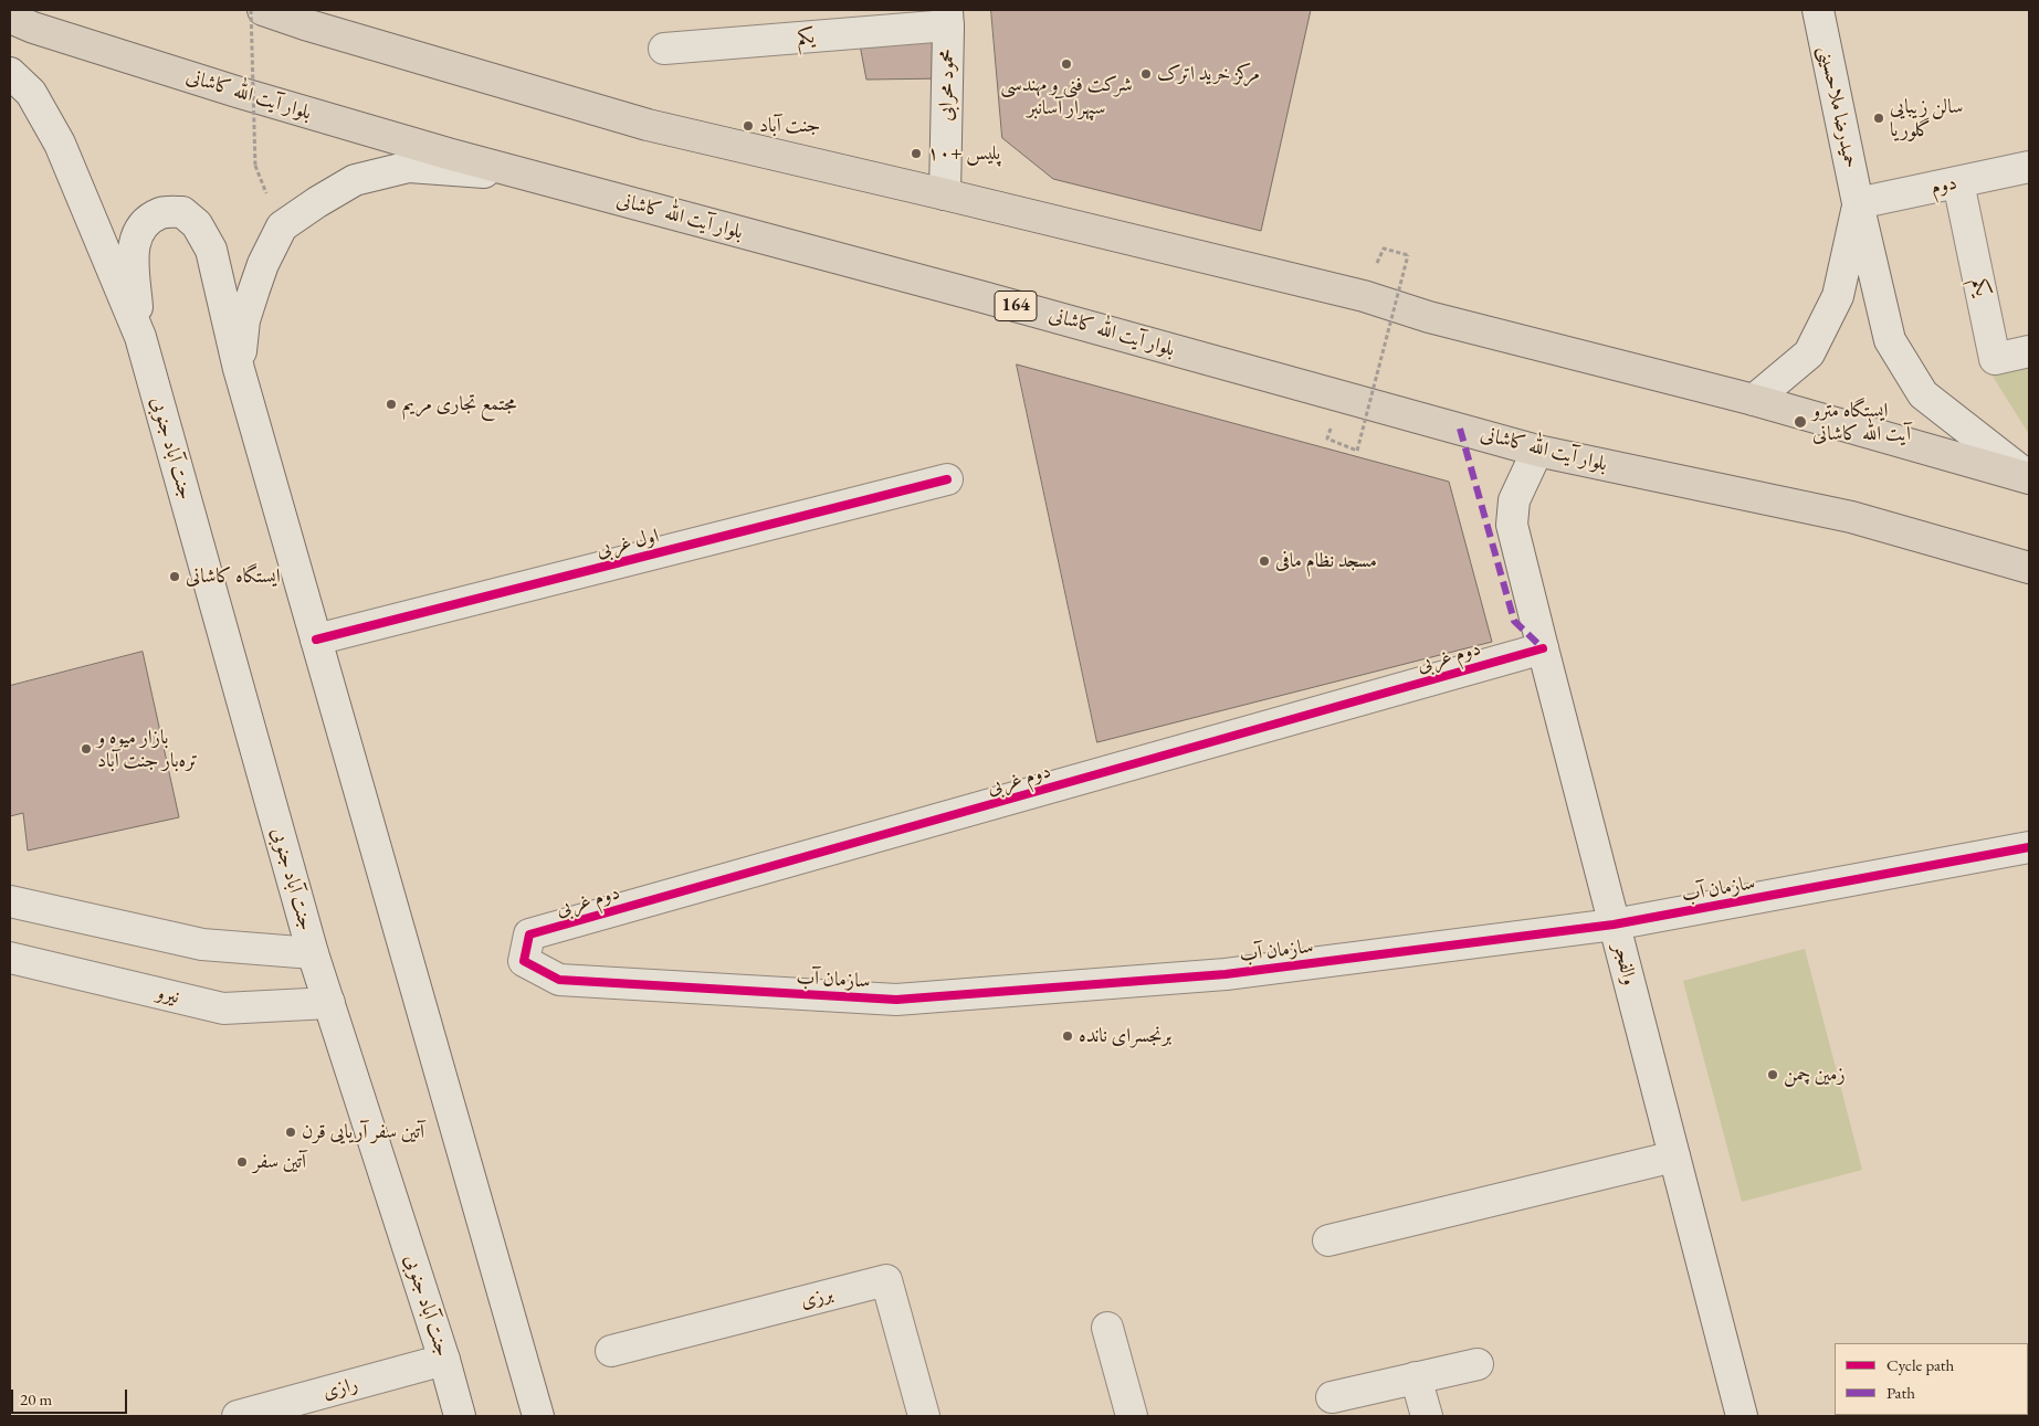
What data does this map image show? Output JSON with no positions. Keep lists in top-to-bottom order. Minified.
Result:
{"streets":{"main road":["بلوار آیت الله کاشانی","164"],"street":["یکم","محمود محرابی","حمیدرضا ملاحسینی","دوم","جنت آباد جنوبی","اول غربی","دوم غربی","سازمان آب","والفجر","نیرو","برزی","رازی"]},"crossings":[["یکم","محمود محرابی"],["یکم","دوم"],["بلوار آیت الله کاشانی","والفجر"],["حمیدرضا ملاحسینی","دوم"],["جنت آباد جنوبی","نیرو"],["جنت آباد جنوبی","رازی"],["دوم غربی","سازمان آب"],["دوم غربی","والفجر"],["سازمان آب","والفجر"]],"places":["شرکت فنی و مهندسی سپهرار آسانبر","مرکز خرید اترک","سالن زیبایی گلوريا","جنت آباد","پلیس +۱۰","مجتمع تجاری مریم","ایستگاه مترو آیت الله کاشانی","مسجد نظام مافی","ایستگاه کاشانی","بازار میوه و تره‌بار جنت آباد","برنجسرای نانده","زمین چمن","آتین سفر آریایی قرن","آتین سفر"],"legend":["Cycle path","Path"],"scale_bar":"20 m"}
